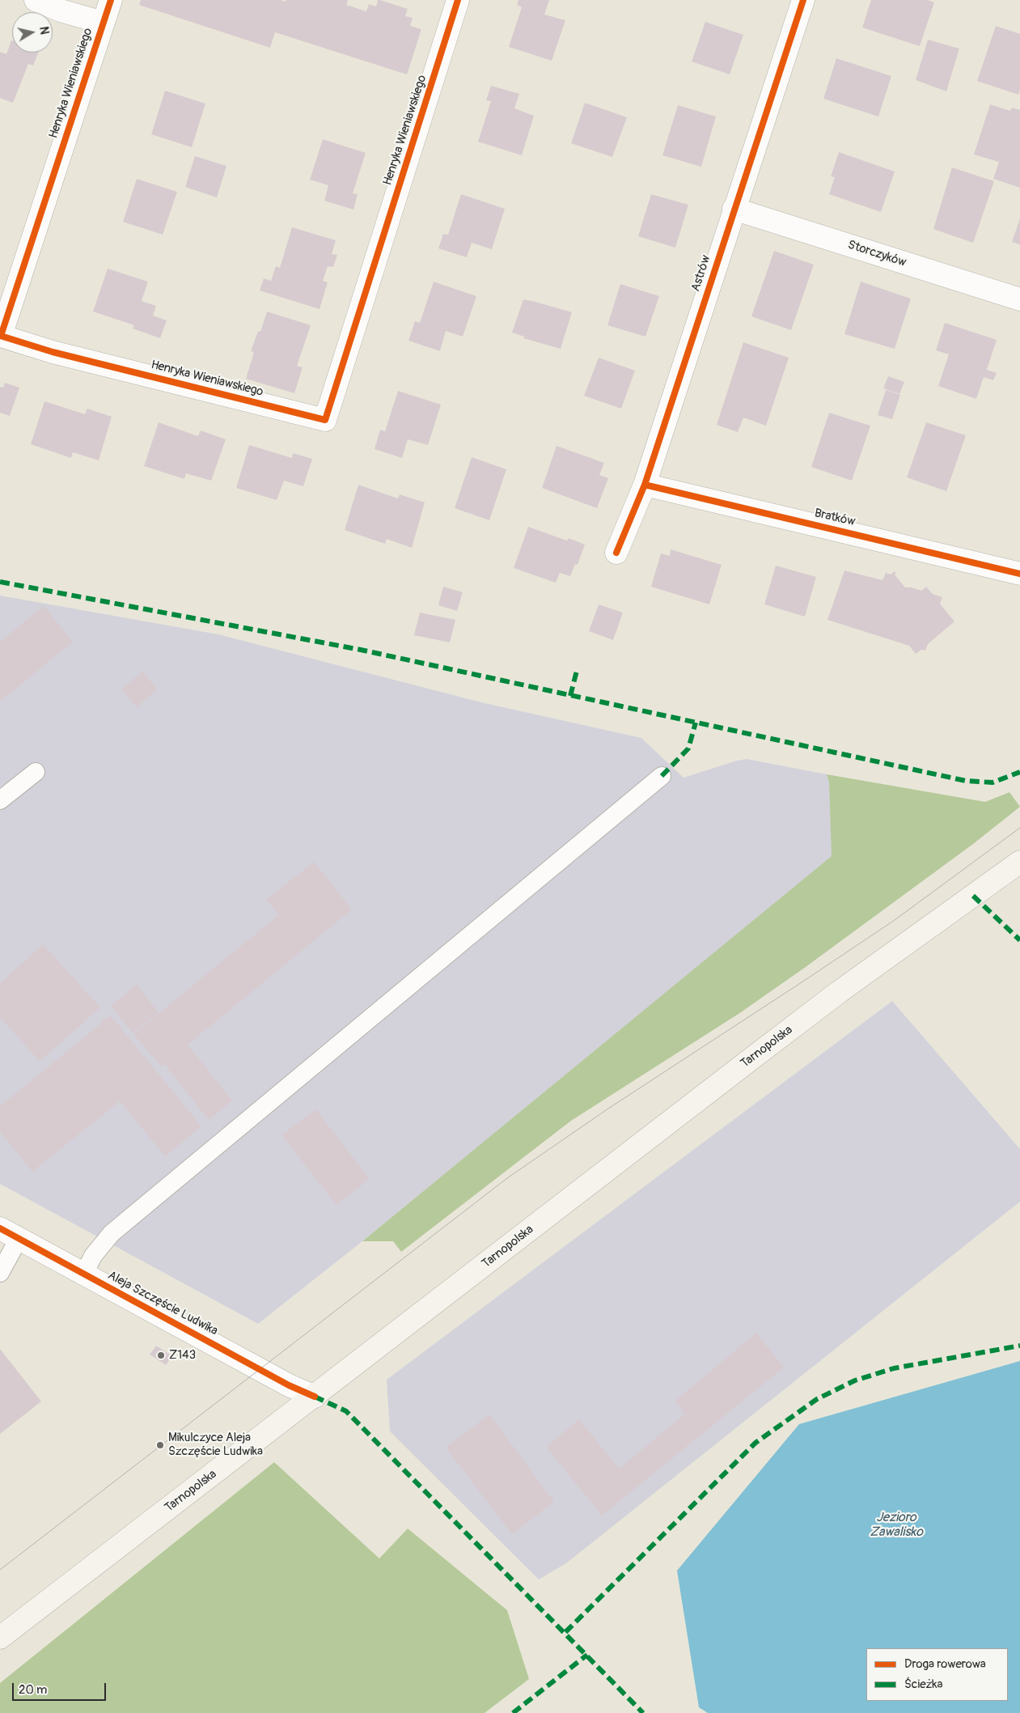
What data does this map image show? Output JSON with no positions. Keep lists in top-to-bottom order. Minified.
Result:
{"streets":{"main road":["Tarnopolska"],"street":["Henryka Wieniawskiego","Storczyków","Astrów","Bratków","Aleja Szczęście Ludwika"]},"crossings":[["Storczyków","Astrów"],["Astrów","Bratków"],["Tarnopolska","Aleja Szczęście Ludwika"]],"water":["Jezioro Zawalisko"],"places":["Z143","Mikulczyce Aleja Szczęście Ludwika"],"legend":["Droga rowerowa","Ścieżka"],"scale_bar":"20 m","north":"right"}
